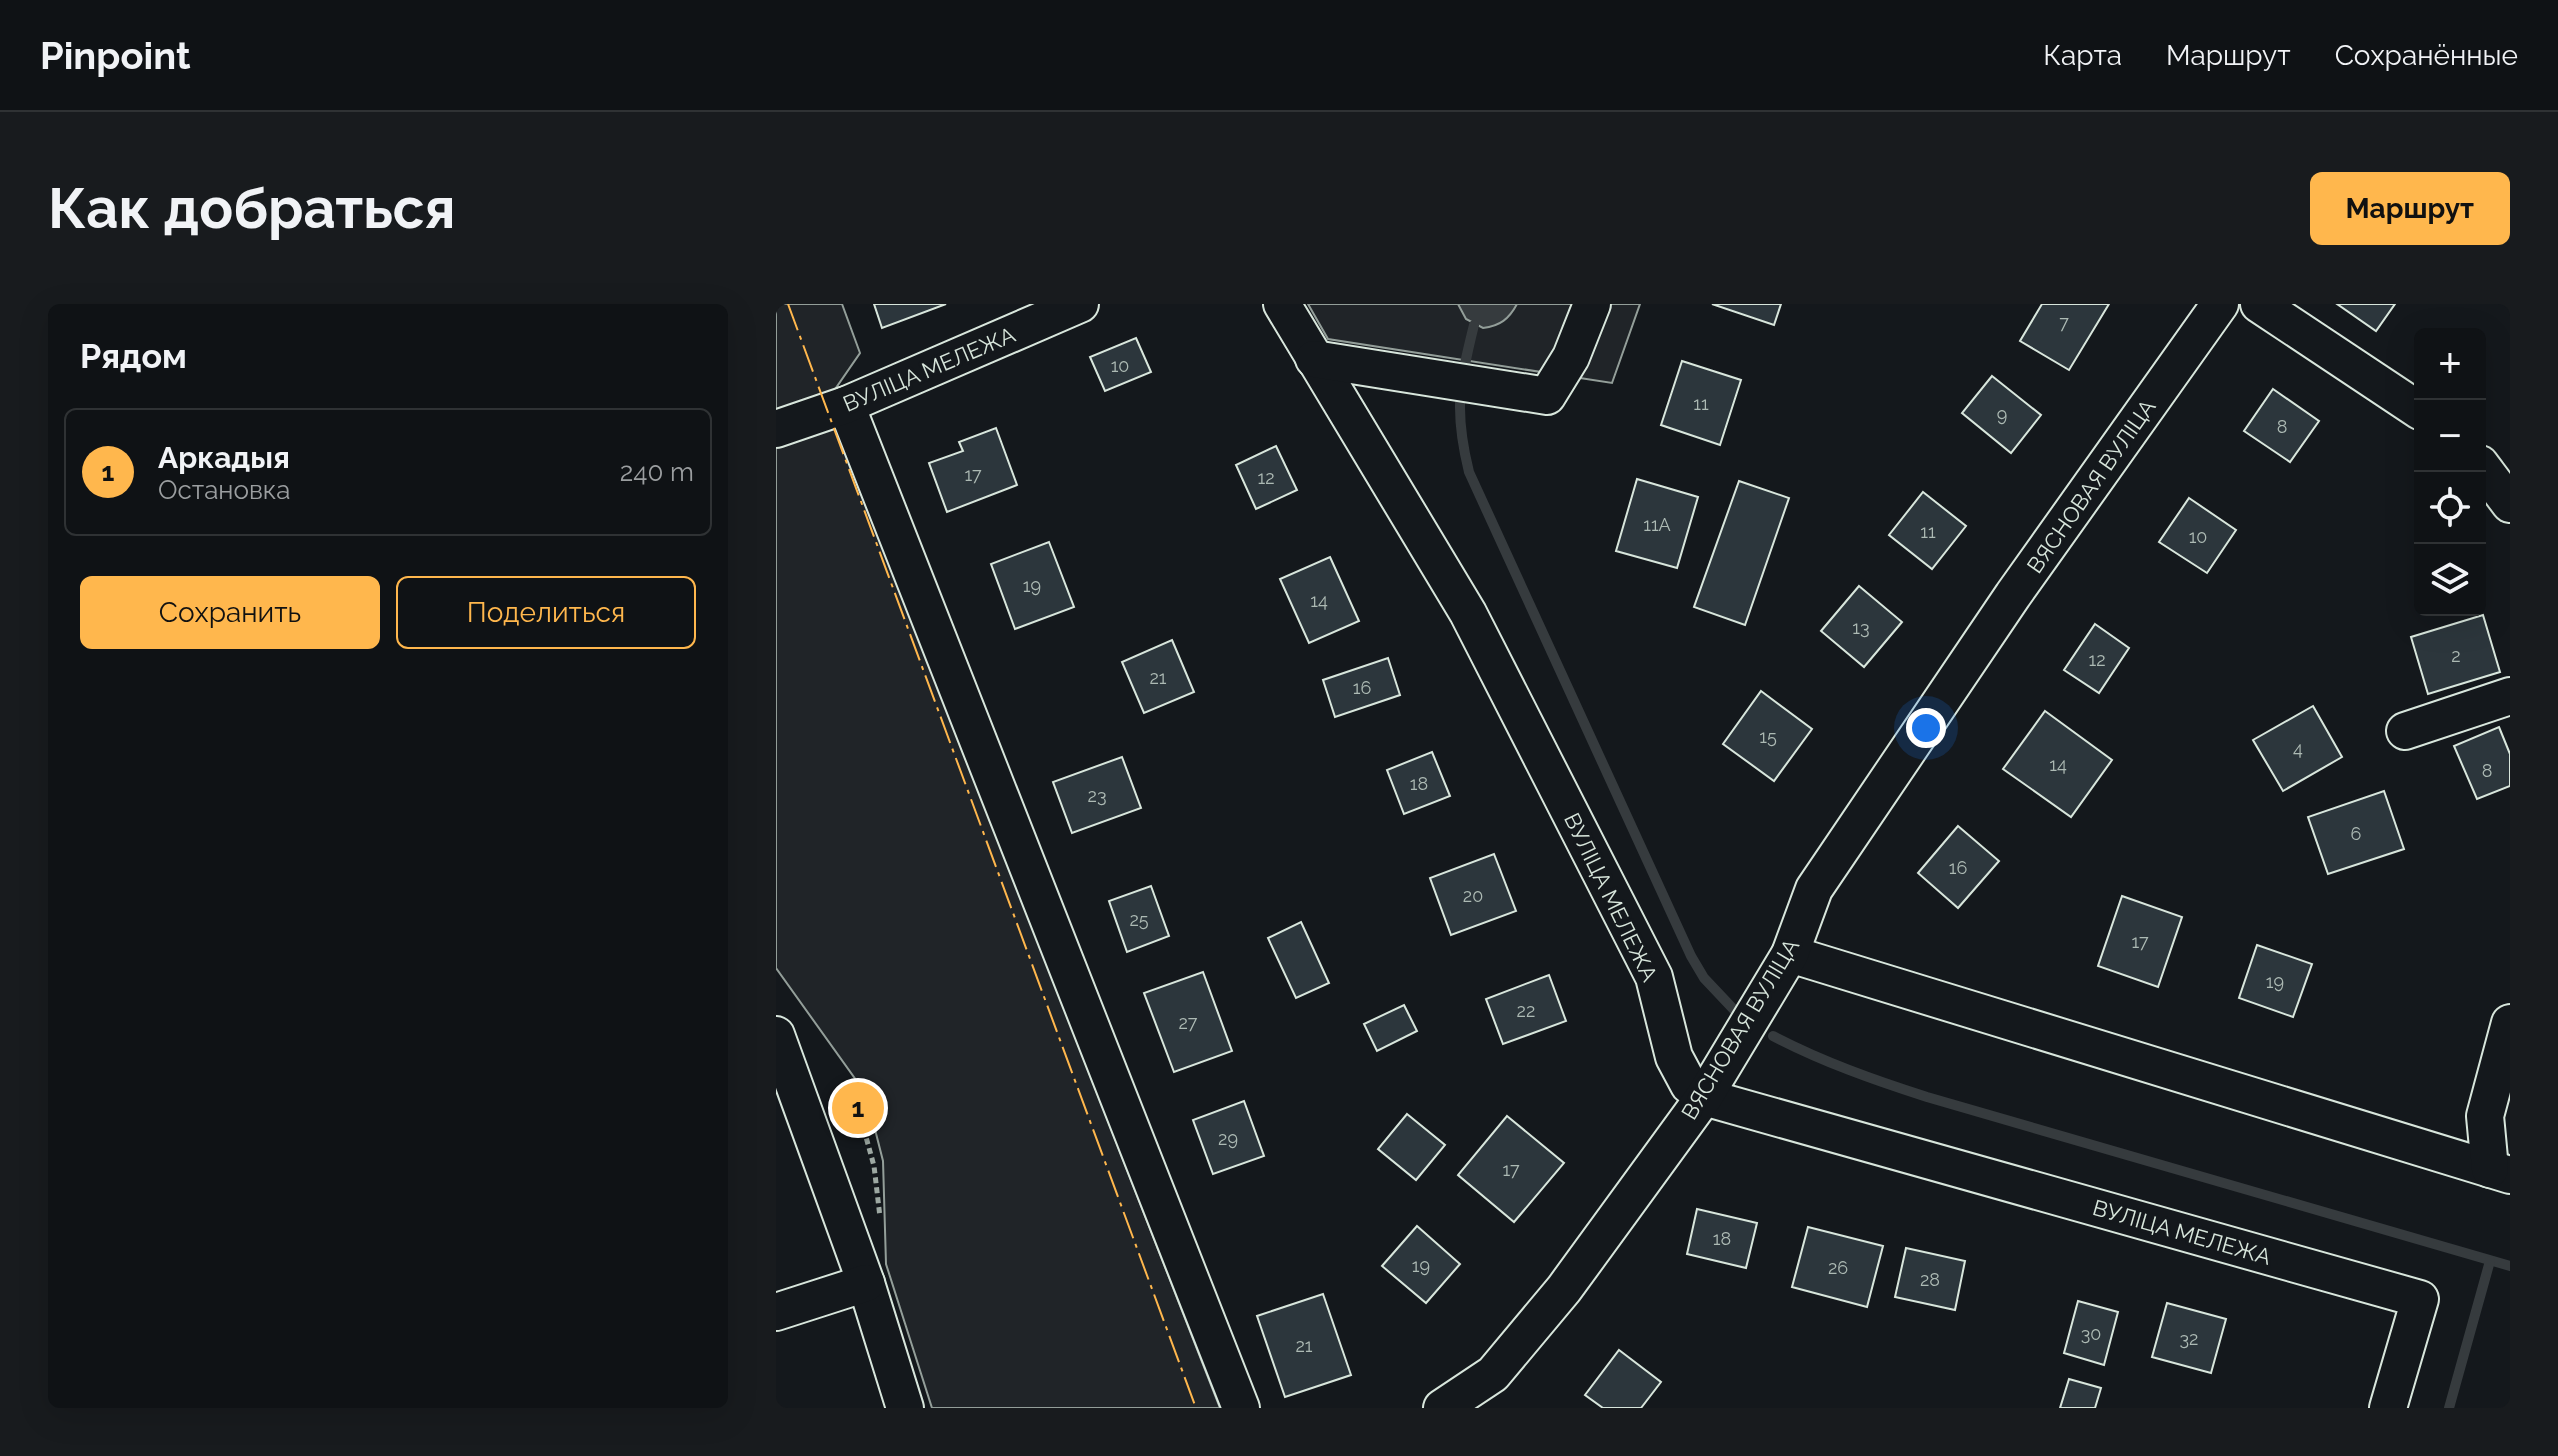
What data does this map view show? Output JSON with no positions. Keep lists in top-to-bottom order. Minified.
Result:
{"streets":{"street":["ВУЛІЦА МЕЛЕЖА","ВЯСНОВАЯ ВУЛІЦА"]},"crossings":[["ВУЛІЦА МЕЛЕЖА","ВЯСНОВАЯ ВУЛІЦА"]],"house_numbers":["7","10","11","9","8","17","12","11А","11","10","19","14","13","2","12","21","16","15","4","14","8","18","23","6","16","20","25","17","19","22","27","29","17","18","19","26","28","30","32","21"],"page":{"header":"Pinpoint","nav":["Карта","Маршрут","Сохранённые"],"buttons":["Маршрут",["Сохранить","Поделиться"]],"title":"Как добраться","heading":"Рядом","map_buttons":["+","−"],"list":[{"mark":"1","name":"Аркадыя","note":"Остановка","value":"240 m"}],"pins":"1"}}
